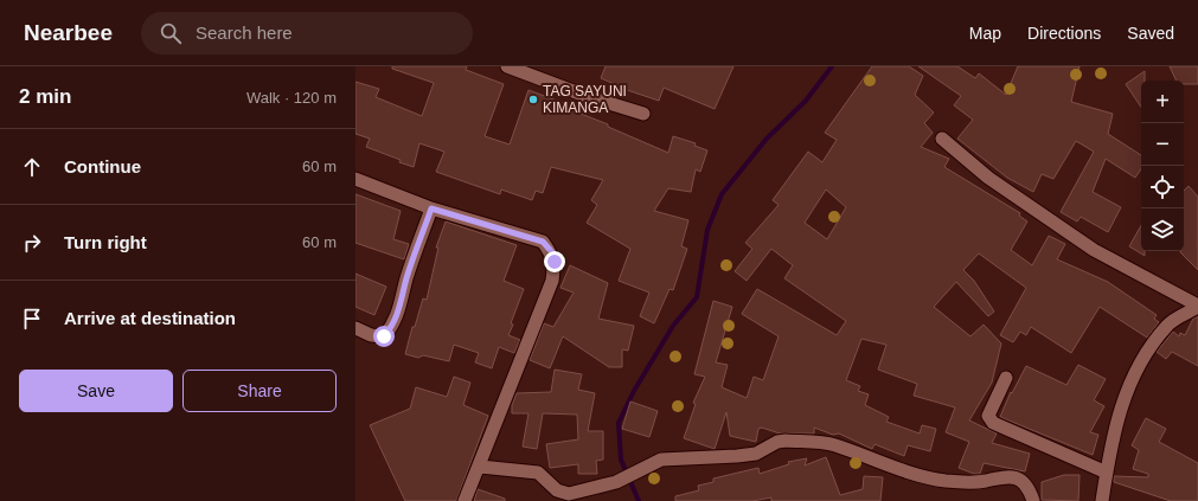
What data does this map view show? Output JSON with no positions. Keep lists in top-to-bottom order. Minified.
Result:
{"places":["TAG SAYUNI KIMANGA"],"page":{"header":"Nearbee","search":"Search here","nav":["Map","Directions","Saved"],"heading":["2 min","Walk · 120 m"],"map_buttons":["+","−"],"list":[["Continue","60 m"],["Turn right","60 m"],"Arrive at destination"],"buttons":["Save","Share"]}}
